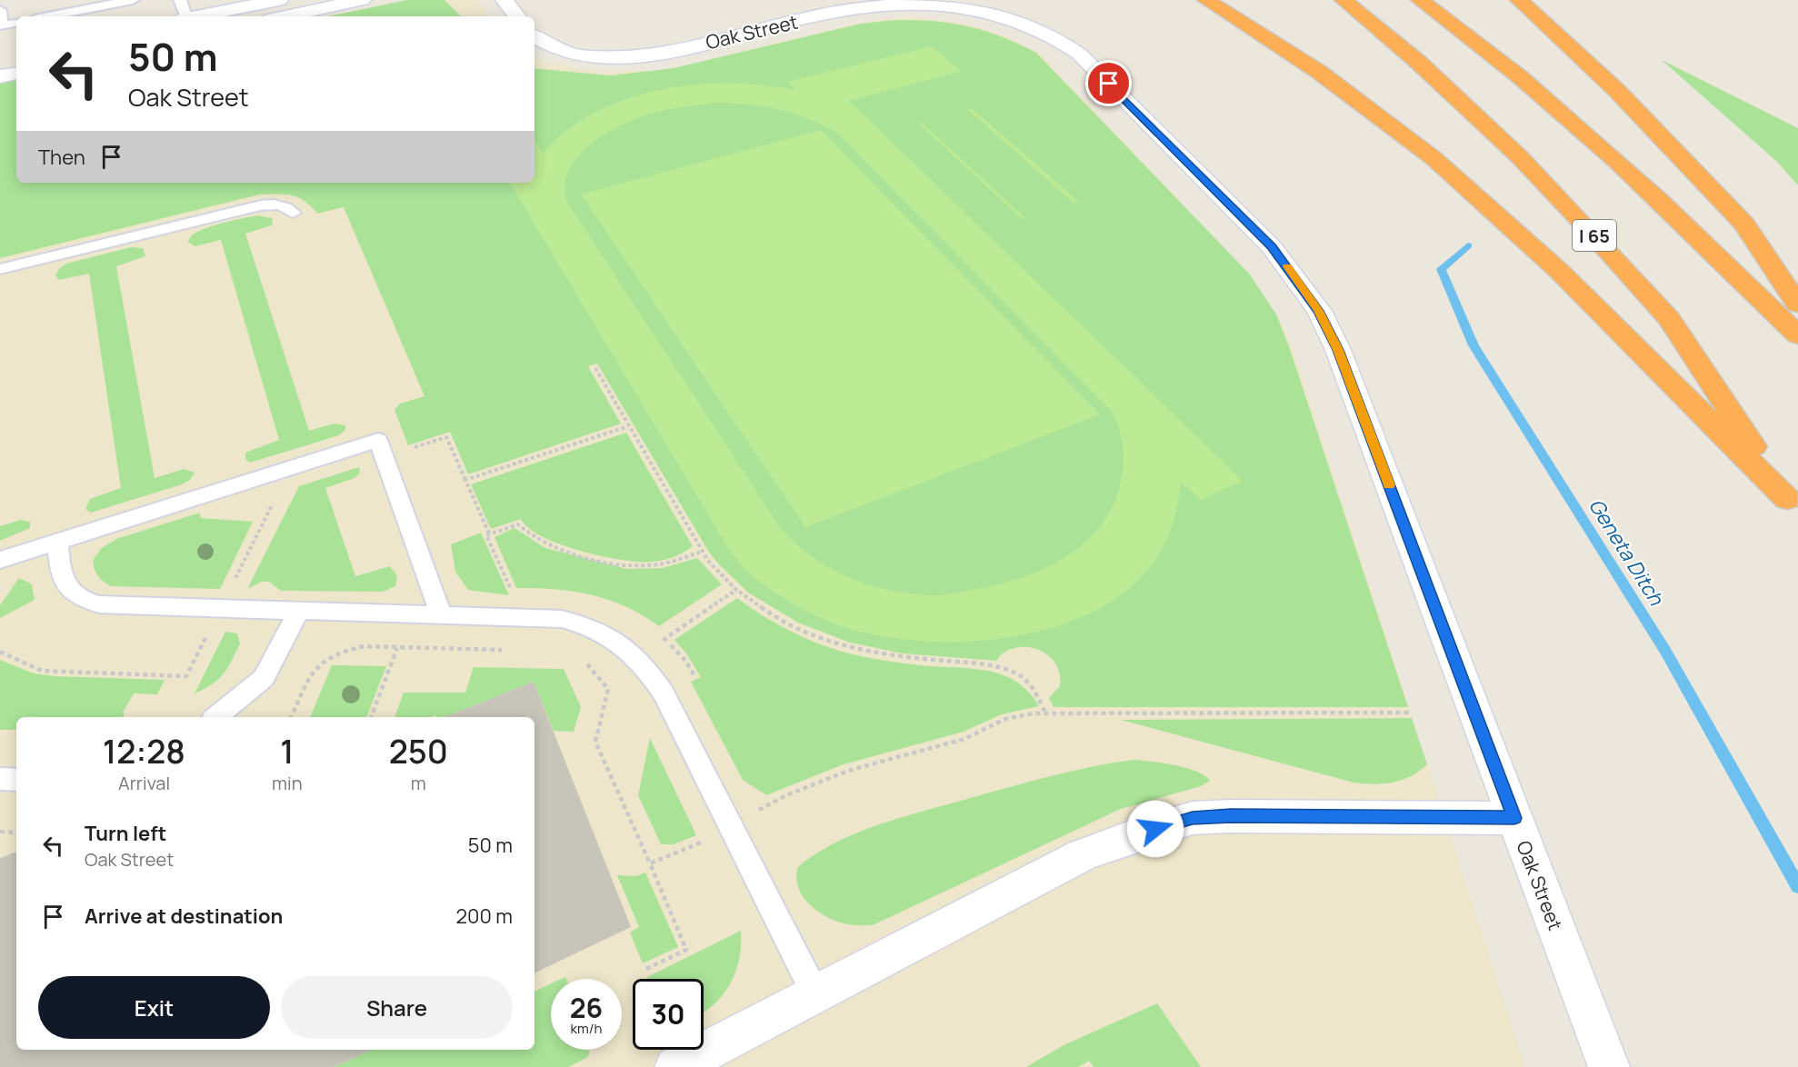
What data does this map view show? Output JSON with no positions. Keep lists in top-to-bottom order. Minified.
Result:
{"streets":{"highway":["I 65"],"street":["Oak Street"]},"water":["Geneta Ditch"],"page":{"turn":["50 m","Oak Street"],"then":"Then","eta":["12:28","Arrival","1","min","250","m"],"list":[{"name":"Turn left","note":"Oak Street","value":"50 m"},{"name":"Arrive at destination","value":"200 m"}],"buttons":["Exit","Share"],"speed":"26 km/h","limit":"30"}}
